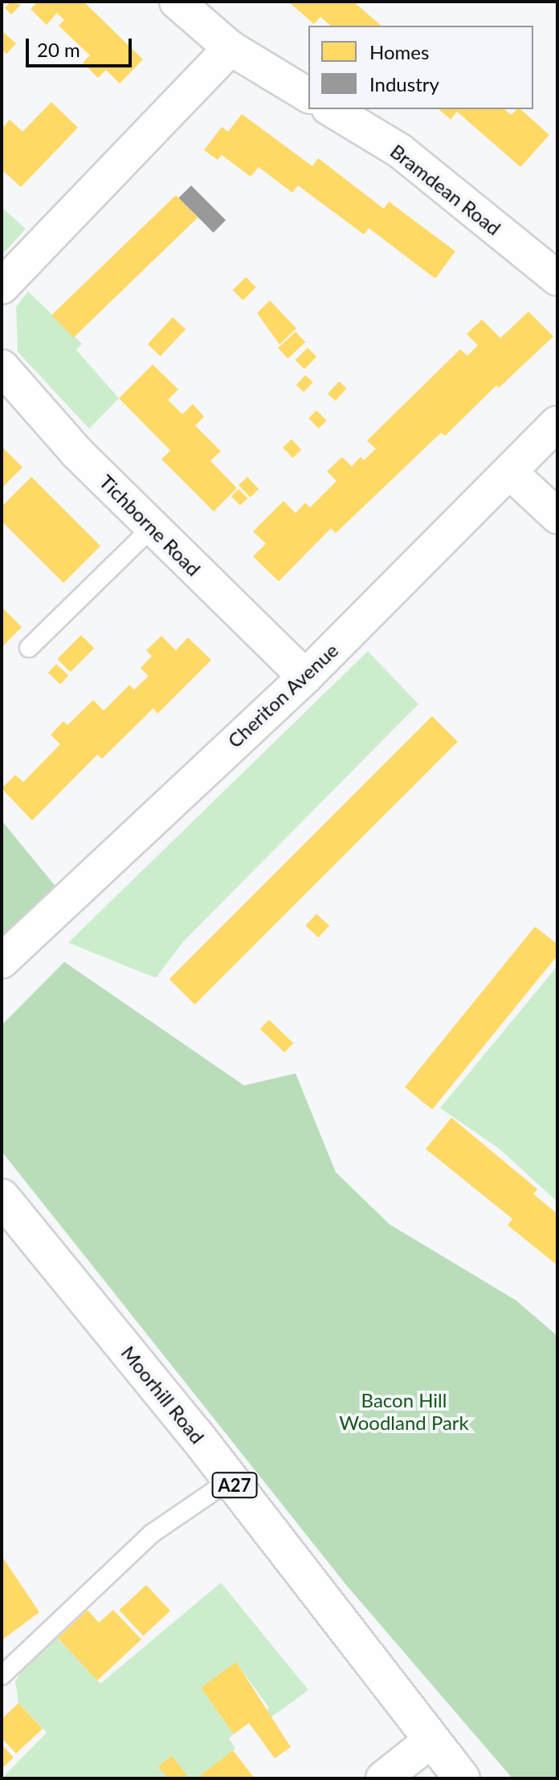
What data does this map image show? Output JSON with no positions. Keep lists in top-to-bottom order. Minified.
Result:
{"streets":{"main road":["Moorhill Road","A27"],"street":["Bramdean Road","Tichborne Road","Cheriton Avenue"]},"crossings":[["Tichborne Road","Cheriton Avenue"]],"parks":["Bacon Hill Woodland Park"],"legend":["Homes","Industry"],"scale_bar":"20 m"}
